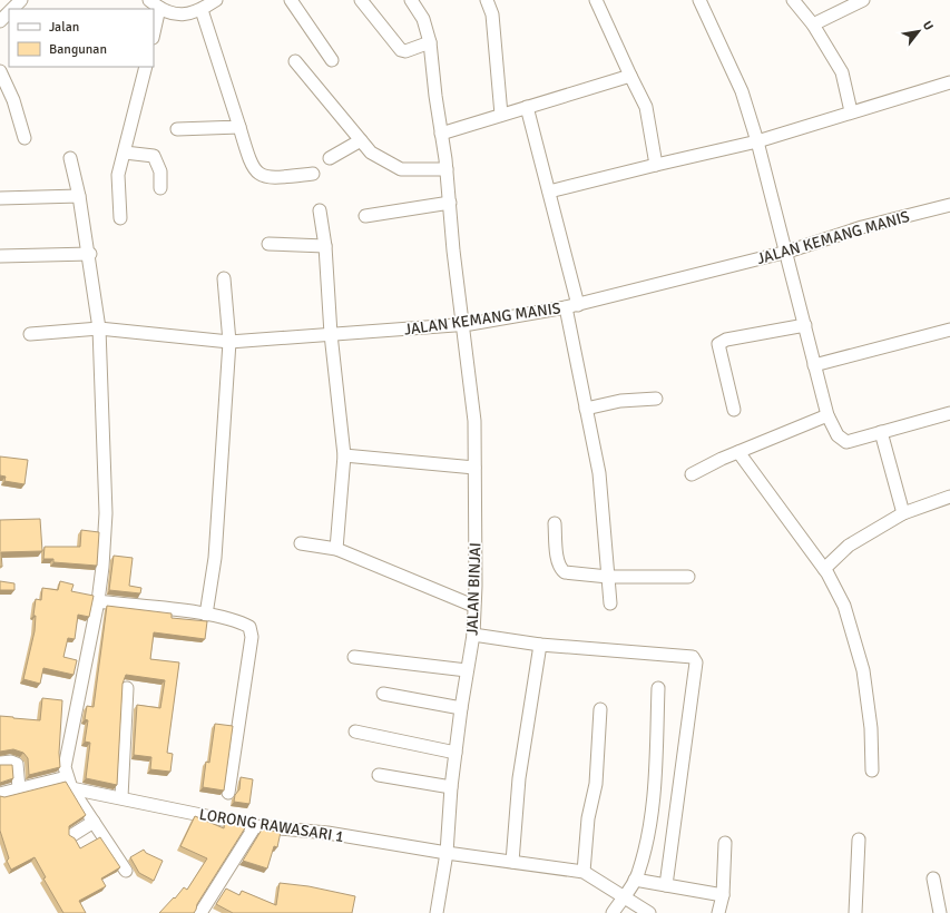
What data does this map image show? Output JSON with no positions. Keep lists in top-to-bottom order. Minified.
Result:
{"streets":{"street":["JALAN KEMANG MANIS","JALAN BINJAI","LORONG RAWASARI 1"]},"crossings":[["JALAN KEMANG MANIS","JALAN BINJAI"],["JALAN BINJAI","LORONG RAWASARI 1"]],"legend":["Jalan","Bangunan"],"north":"top right"}
